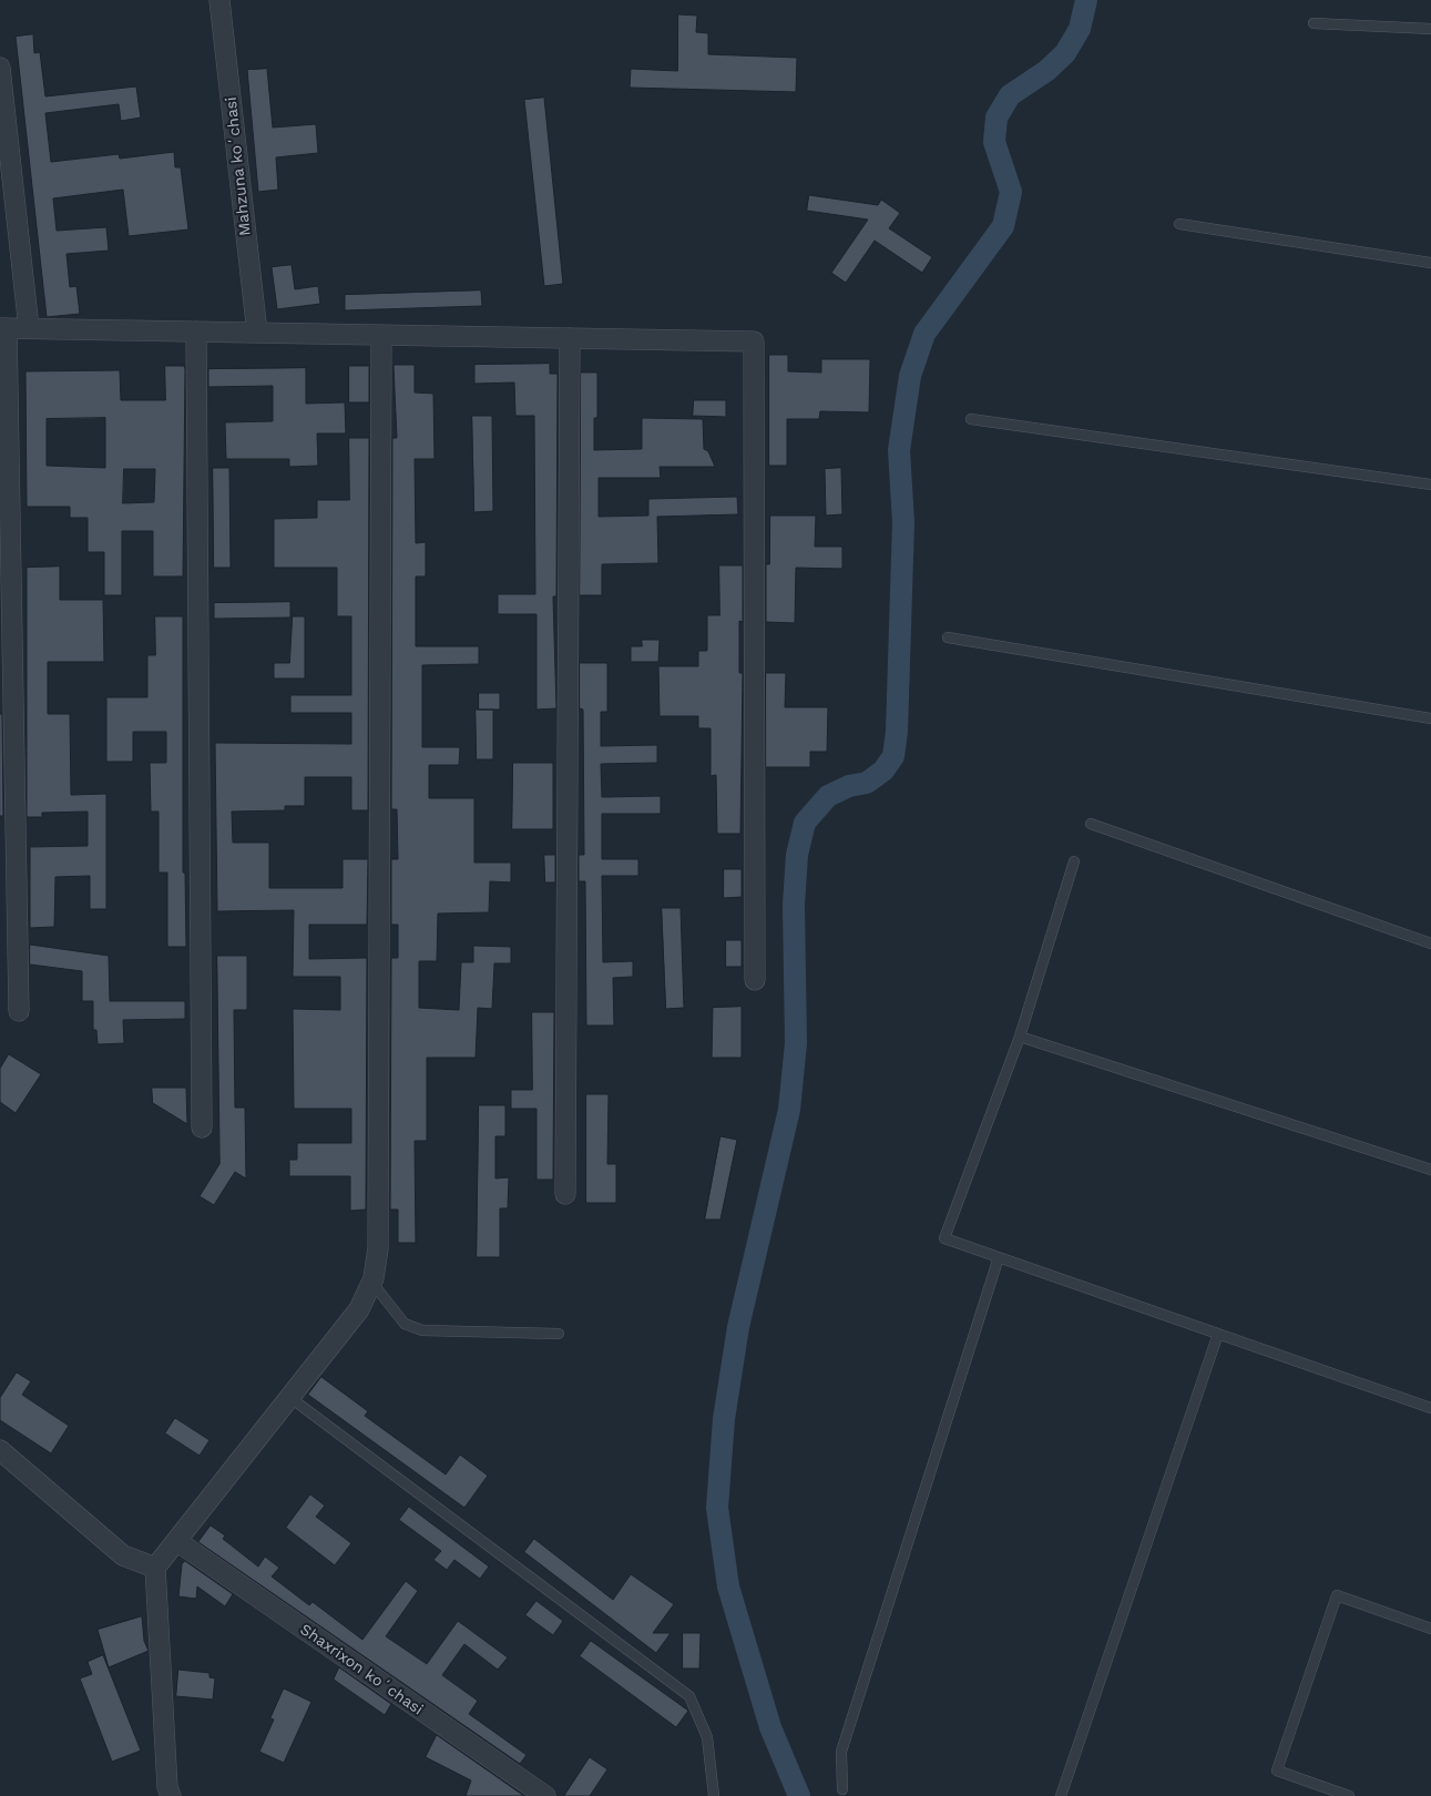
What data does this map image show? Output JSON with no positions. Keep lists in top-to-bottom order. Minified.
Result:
{"streets":{"street":["Mahzuna koʻchasi","Shaxrixon koʻchasi"]}}
